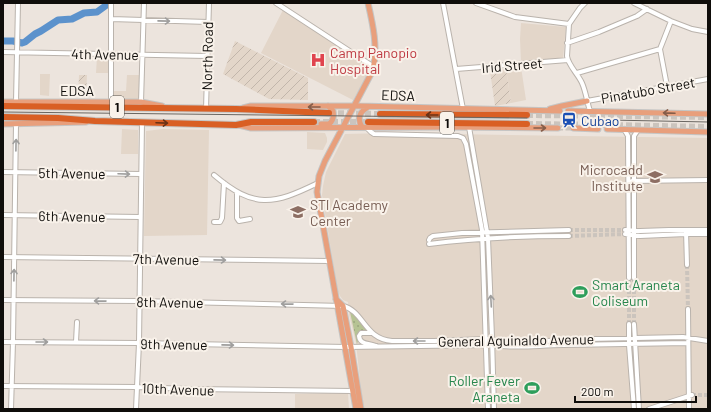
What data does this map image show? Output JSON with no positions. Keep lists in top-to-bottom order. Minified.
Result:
{"streets":{"highway":["EDSA","1"],"street":["4th Avenue","North Road","Irid Street","Pinatubo Street","5th Avenue","6th Avenue","7th Avenue","8th Avenue","General Aguinaldo Avenue","9th Avenue","10th Avenue"]},"crossings":[["4th Avenue","North Road"],["North Road","EDSA"],["8th Avenue","General Aguinaldo Avenue"],["General Aguinaldo Avenue","9th Avenue"]],"one_way":["5th Avenue","7th Avenue","8th Avenue","9th Avenue"],"places":{"hospital":["Camp Panopio Hospital"],"station":["Cubao"],"school or university":["Microcadd Institute","STI Academy Center"],"sports":["Smart Araneta Coliseum","Roller Fever Araneta"]},"scale_bar":"200 m"}
